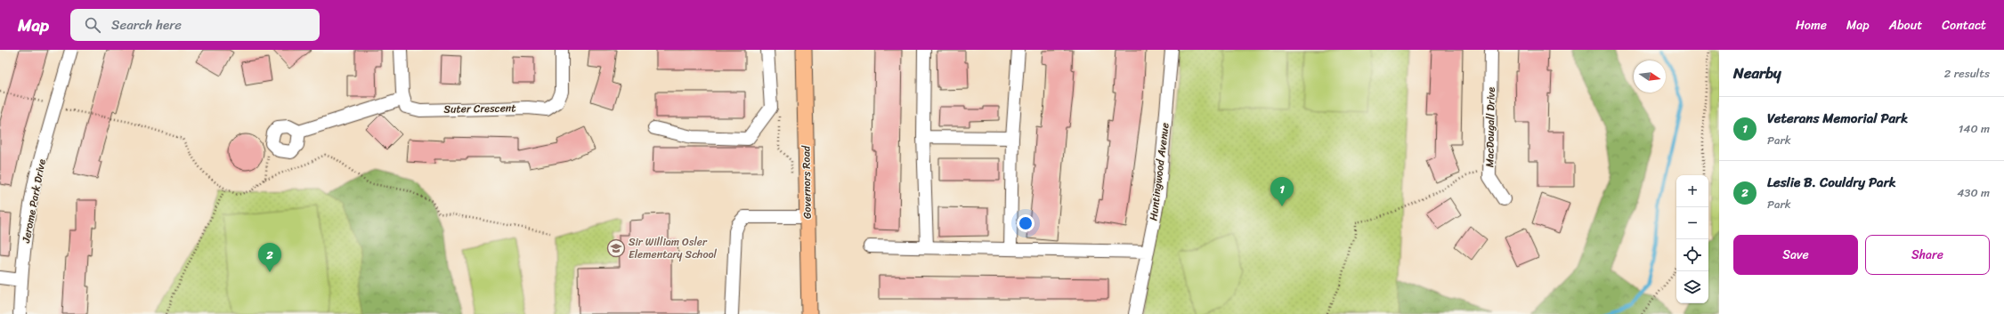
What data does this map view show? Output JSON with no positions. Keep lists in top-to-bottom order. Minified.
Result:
{"streets":{"main road":["Governors Road"],"street":["Suter Crescent","MacDougall Drive","Huntingwood Avenue","Jerome Park Drive"]},"places":{"school or university":["Sir William Osler Elementary School"]},"north":"right","page":{"header":"Map","search":"Search here","nav":["Home","Map","About","Contact"],"heading":["Nearby","2 results"],"list":[{"mark":"1","name":"Veterans Memorial Park","note":"Park","value":"140 m"},{"mark":"2","name":"Leslie B. Couldry Park","note":"Park","value":"430 m"}],"map_buttons":["+","−"],"pins":["1","2"],"buttons":["Save","Share"]}}
